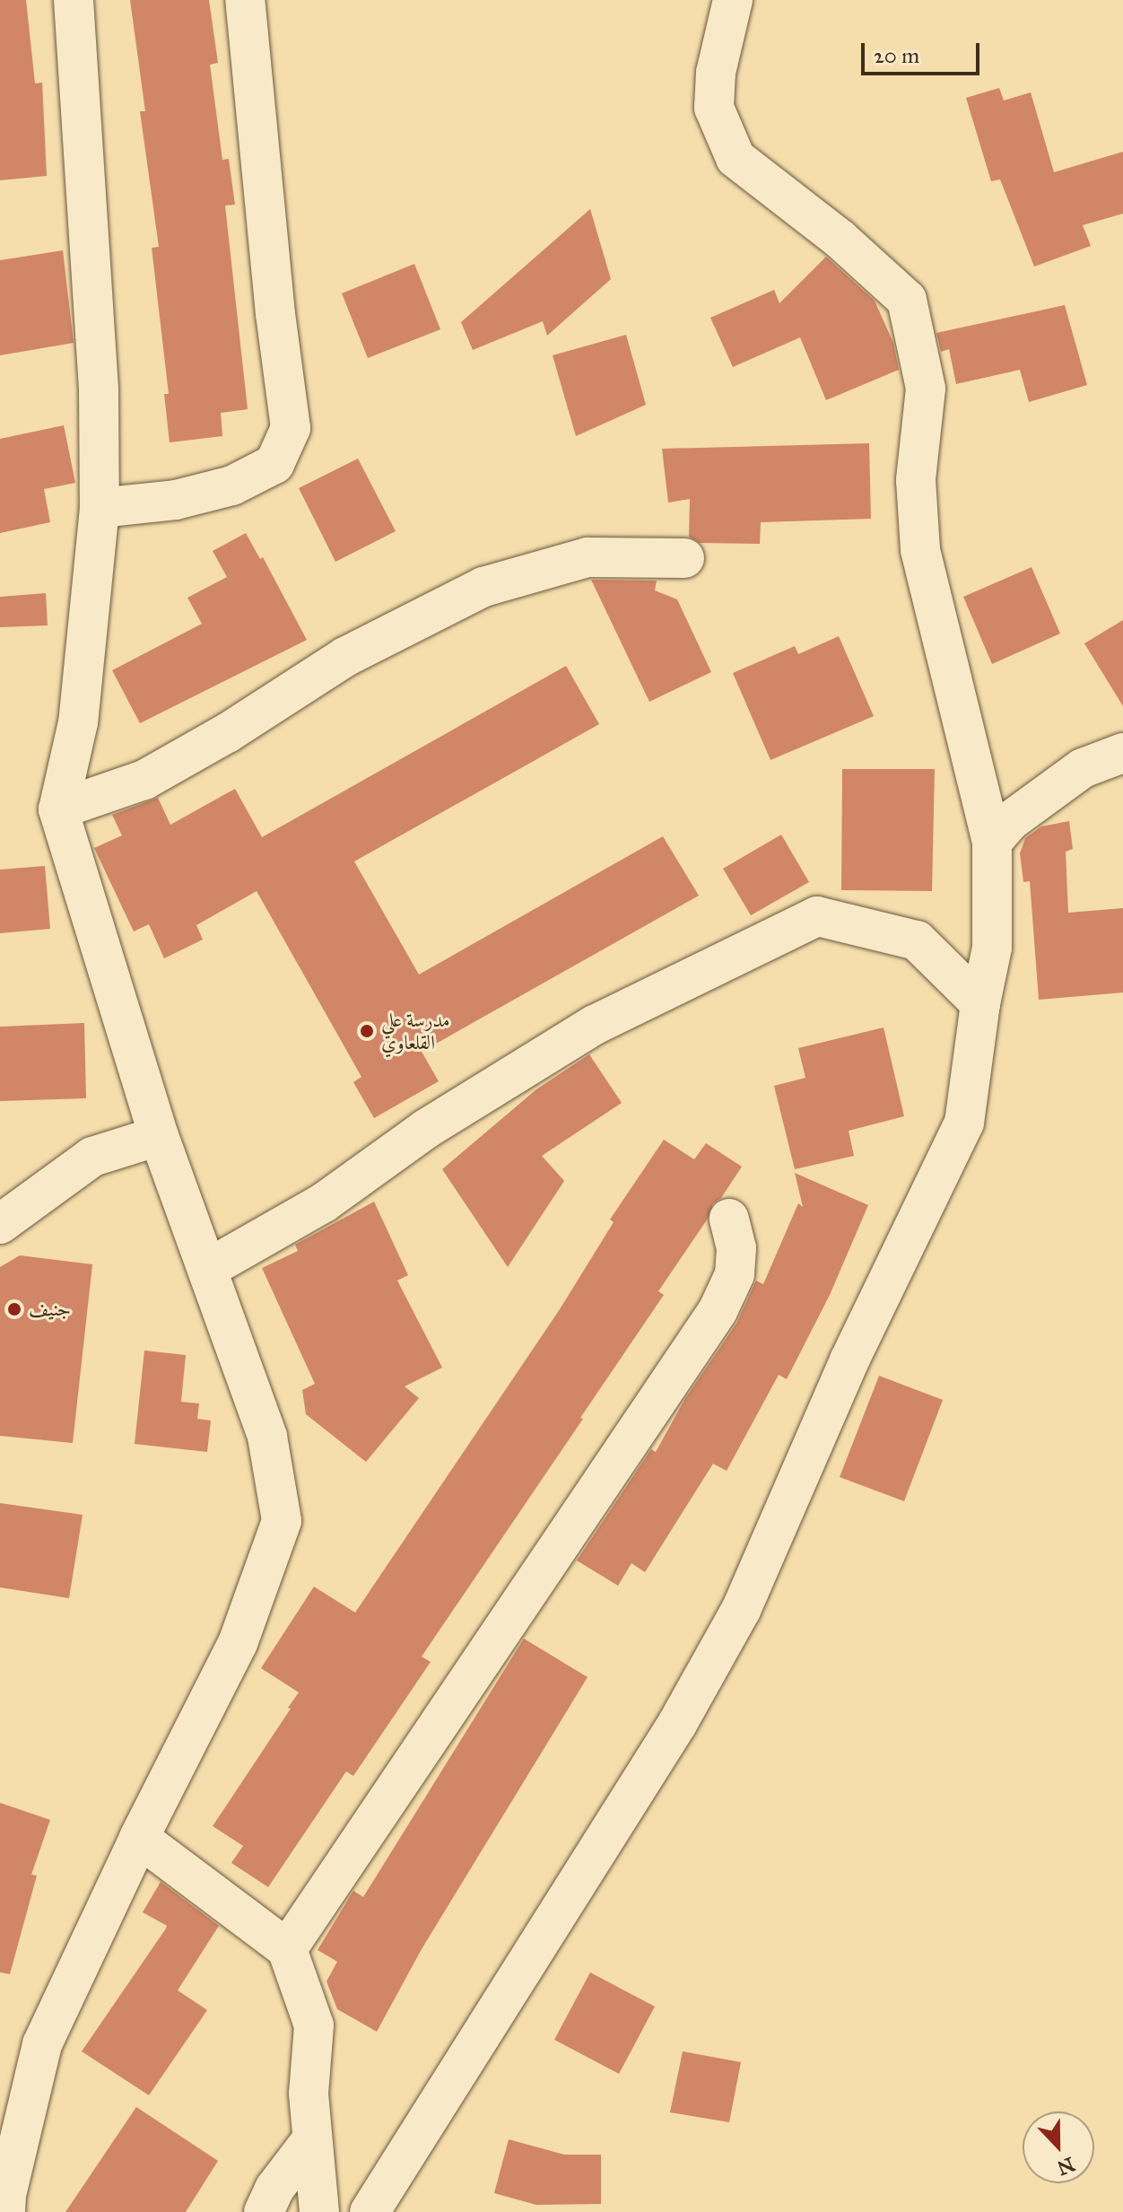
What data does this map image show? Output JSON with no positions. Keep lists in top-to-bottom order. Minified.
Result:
{"places":["مدرسة علي القلعاوي","جنيف"],"scale_bar":"20 m","north":"bottom"}
